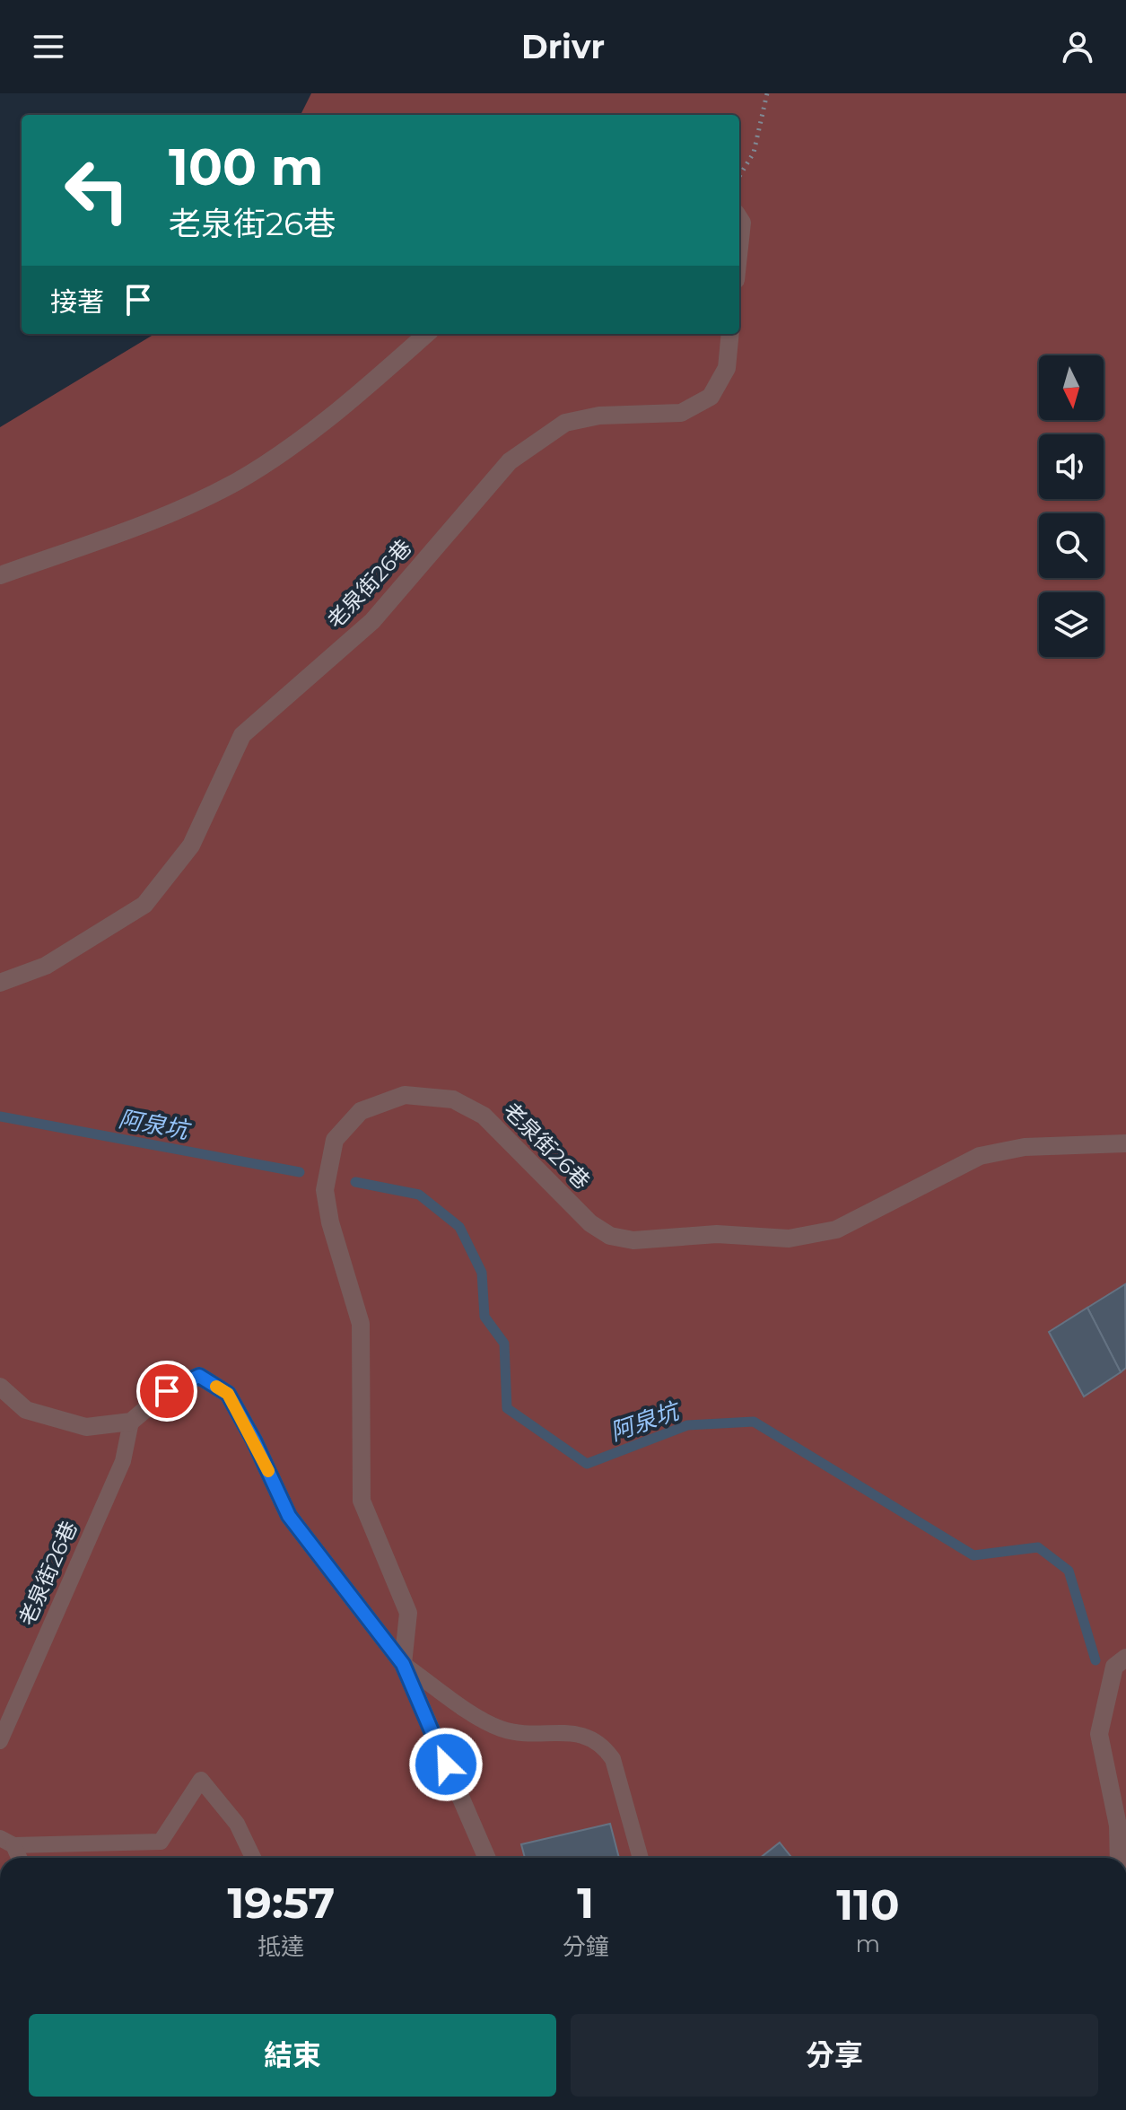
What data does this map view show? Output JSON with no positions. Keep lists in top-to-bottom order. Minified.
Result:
{"streets":{"street":["老泉街26巷"]},"water":["阿泉坑"],"north":"bottom","page":{"header":"Drivr","turn":["100 m","老泉街26巷"],"then":"接著","eta":["19:57","抵達","1","分鐘","110","m"],"buttons":["結束","分享"]}}
